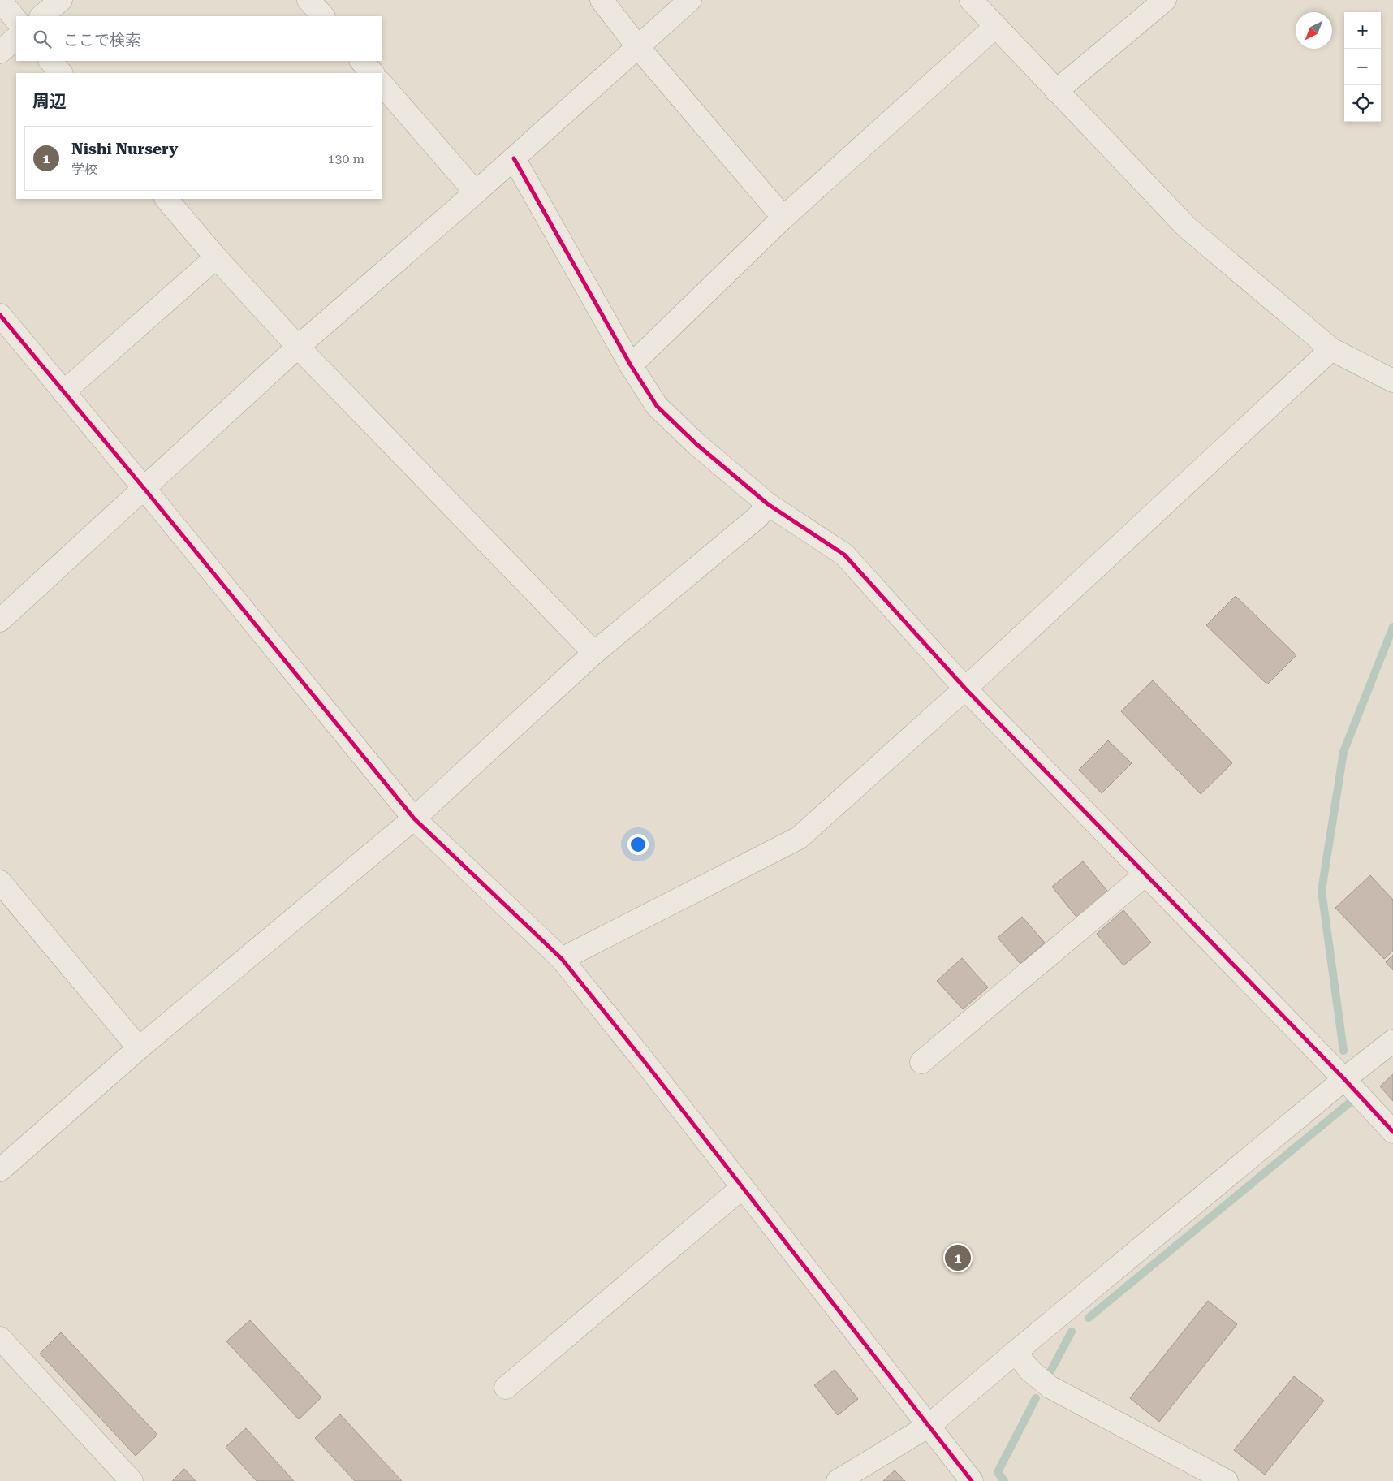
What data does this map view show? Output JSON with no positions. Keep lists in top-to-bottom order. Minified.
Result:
{"north":"bottom left","page":{"map_buttons":["+","−"],"search":"ここで検索","heading":"周辺","list":[{"mark":"1","name":"Nishi Nursery","note":"学校","value":"130 m"}],"pins":"1"}}
